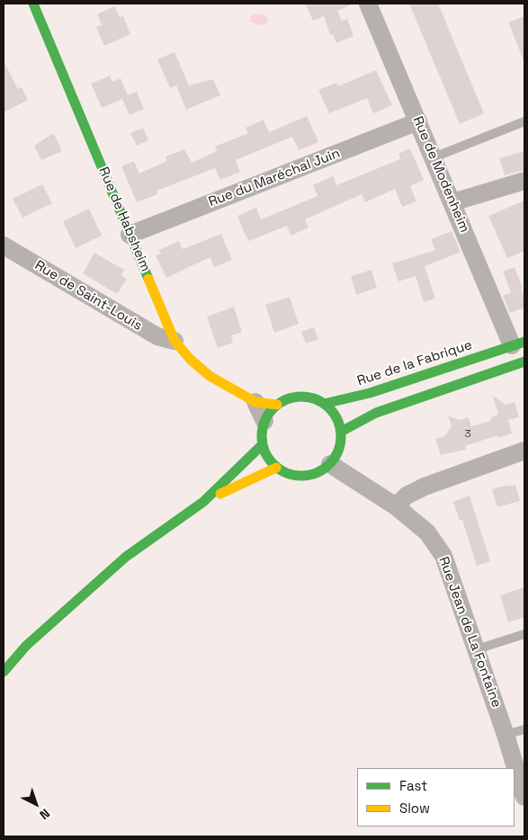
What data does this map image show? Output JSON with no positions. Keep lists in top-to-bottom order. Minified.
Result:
{"streets":{"main road":["Rue de Habsheim","Rue de la Fabrique"],"street":["Rue de Modenheim","Rue du Maréchal Juin","Rue de Saint-Louis","Rue Jean de La Fontaine"]},"crossings":[["Rue de Modenheim","Rue du Maréchal Juin"],["Rue de Modenheim","Rue de la Fabrique"],["Rue du Maréchal Juin","Rue de Habsheim"],["Rue de Habsheim","Rue de Saint-Louis"],["Rue de Habsheim","Rue de la Fabrique"],["Rue de Habsheim","Rue Jean de La Fontaine"],["Rue de la Fabrique","Rue Jean de La Fontaine"]],"house_numbers":["3"],"legend":["Fast","Slow"],"north":"bottom right"}
